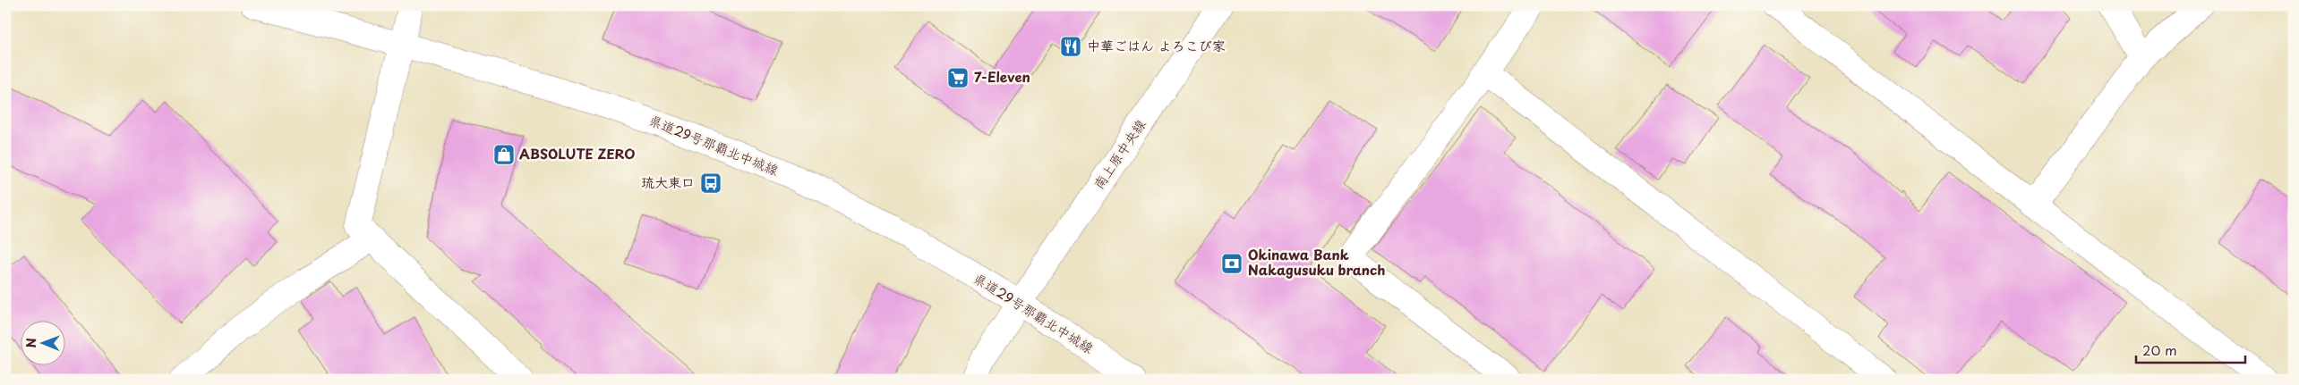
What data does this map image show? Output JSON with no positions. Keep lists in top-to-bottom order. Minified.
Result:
{"streets":{"street":["県道29号那覇北中城線","南上原中央線"]},"crossings":[["県道29号那覇北中城線","南上原中央線"]],"places":{"restaurant":["中華ごはん よろこび家"],"supermarket":["7-Eleven"],"shop":["ABSOLUTE ZERO"],"bus stop":["琉大東口"],"bank":["Okinawa Bank Nakagusuku branch"]},"scale_bar":"20 m","north":"left"}
